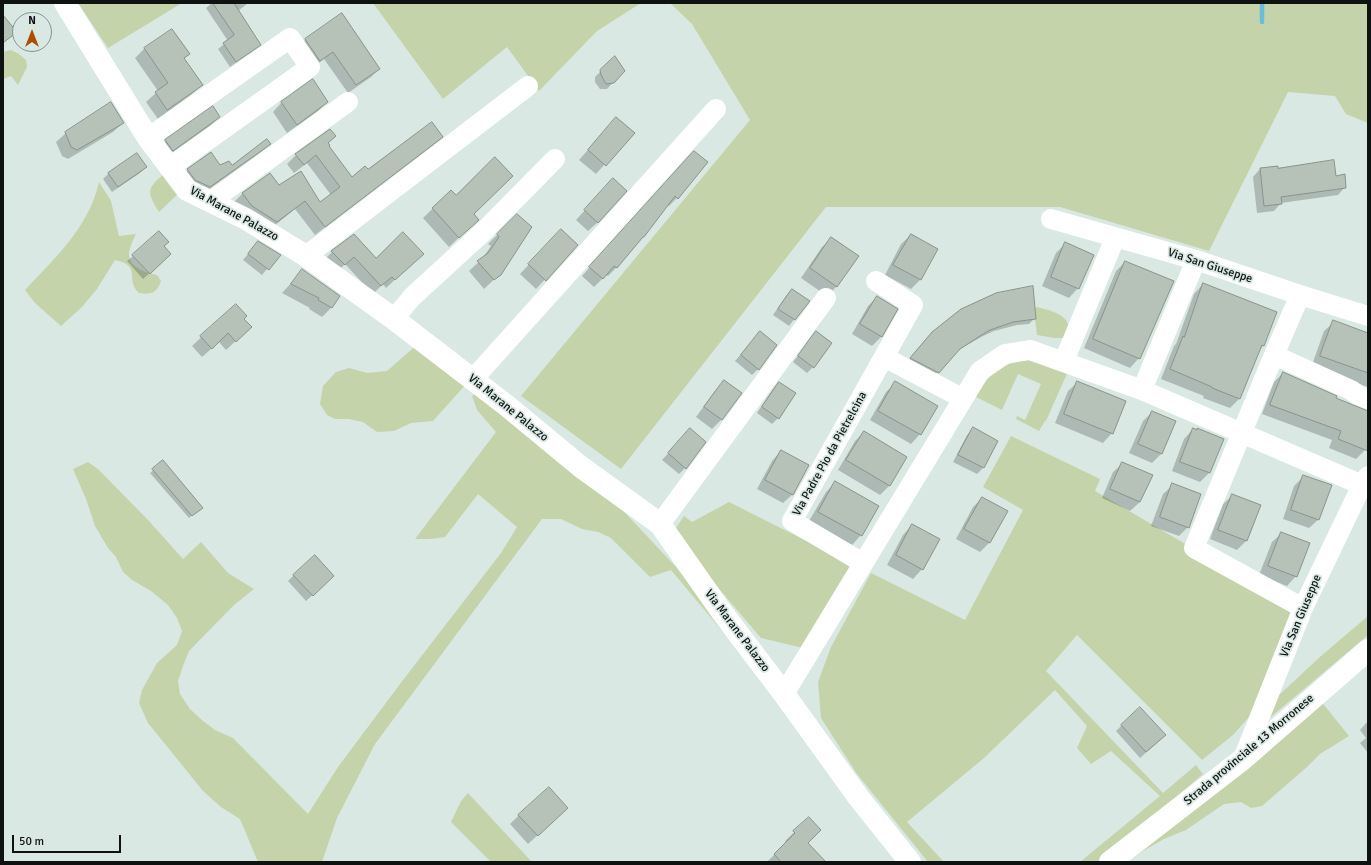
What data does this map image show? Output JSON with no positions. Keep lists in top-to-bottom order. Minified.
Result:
{"streets":{"main road":["Via Marane Palazzo","Strada provinciale 13 Morronese"],"street":["Via San Giuseppe","Via Padre Pio da Pietrelcina"]},"crossings":[["Via San Giuseppe","Strada provinciale 13 Morronese"]],"scale_bar":"50 m","north":"top"}
